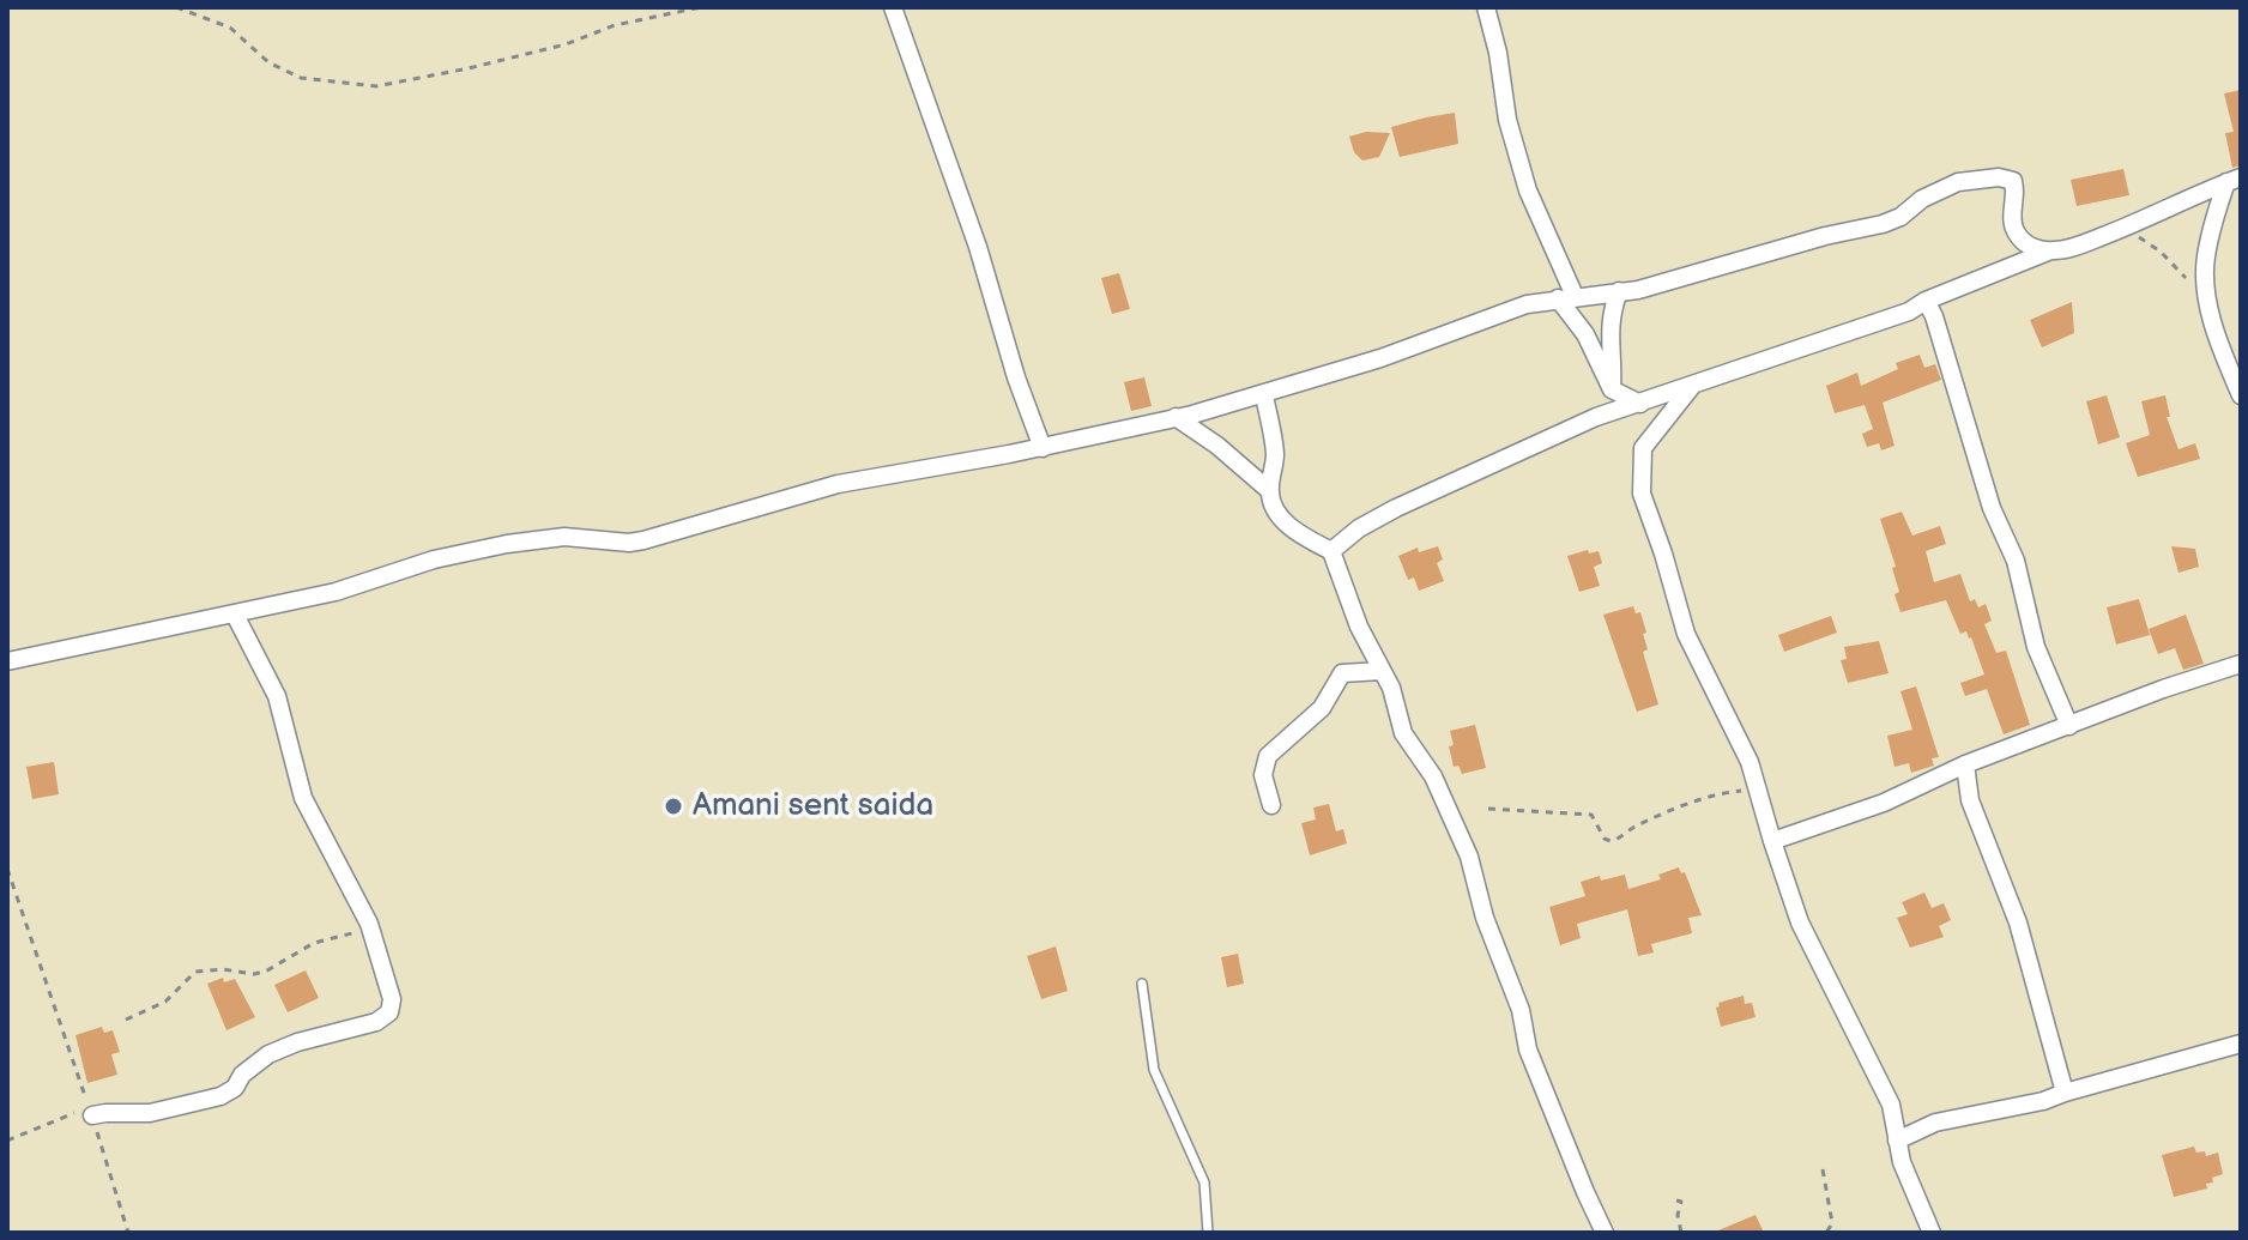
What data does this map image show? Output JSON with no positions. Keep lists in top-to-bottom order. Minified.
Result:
{"places":["Amani sent saida"]}
